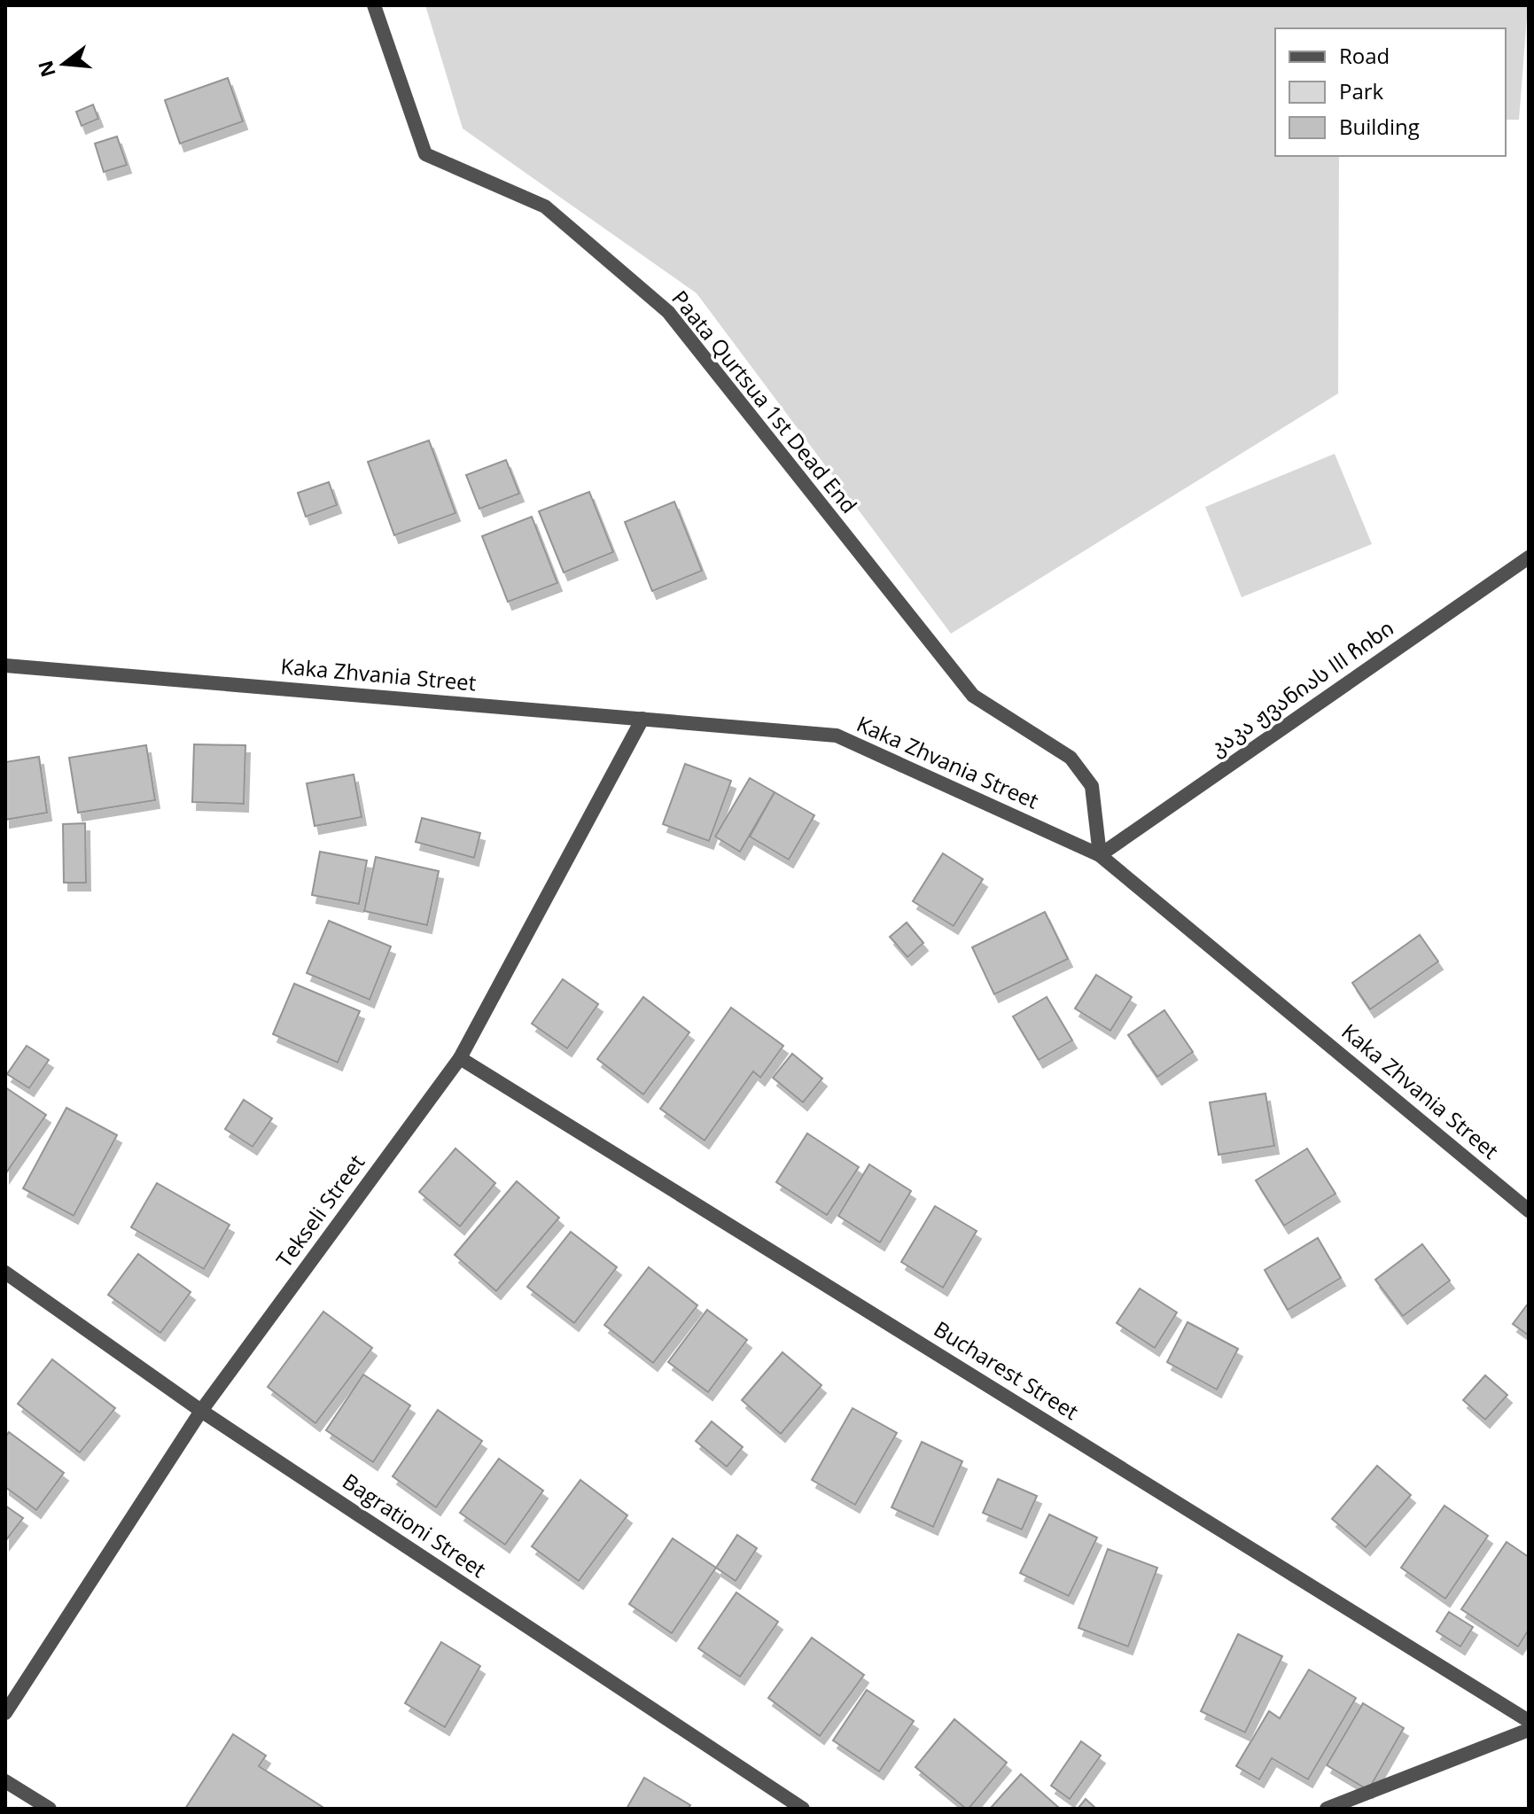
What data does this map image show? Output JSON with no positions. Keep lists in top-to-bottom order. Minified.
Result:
{"streets":{"street":["Paata Qurtsua 1st Dead End","Kaka Zhvania Street","კაკა ჟვანიას III ჩიხი","Tekseli Street","Bucharest Street","Bagrationi Street"]},"crossings":[["Paata Qurtsua 1st Dead End","Kaka Zhvania Street"],["Paata Qurtsua 1st Dead End","კაკა ჟვანიას III ჩიხი"],["Kaka Zhvania Street","კაკა ჟვანიას III ჩიხი"],["Kaka Zhvania Street","Tekseli Street"],["Tekseli Street","Bucharest Street"],["Tekseli Street","Bagrationi Street"]],"legend":["Road","Park","Building"],"north":"left"}
